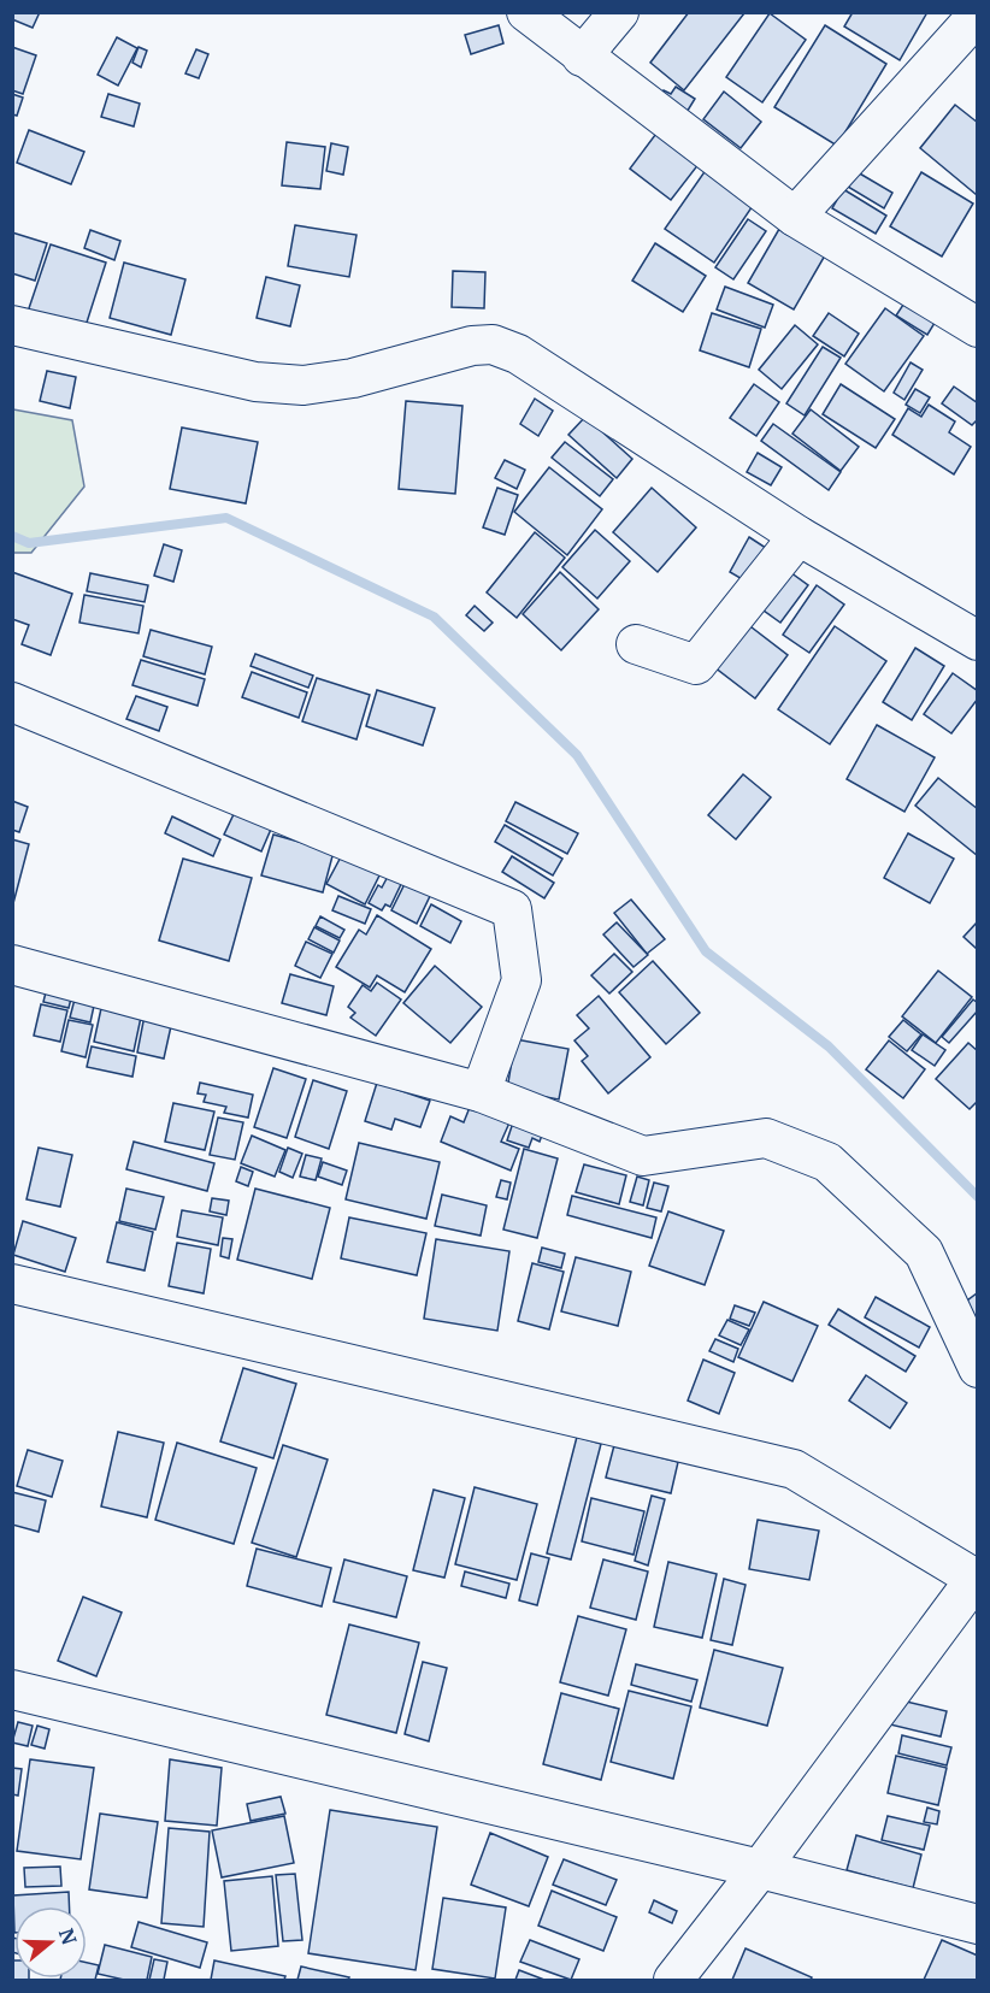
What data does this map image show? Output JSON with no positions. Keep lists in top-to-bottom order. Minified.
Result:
{"north":"right"}
